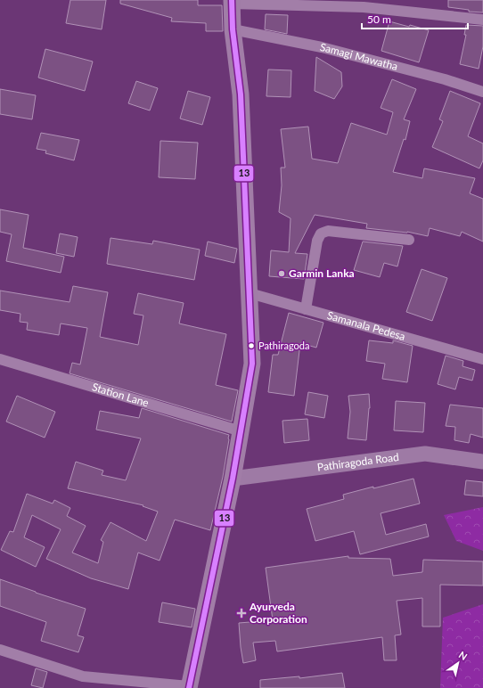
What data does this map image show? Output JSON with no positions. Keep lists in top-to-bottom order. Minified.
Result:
{"streets":{"street":["Samagi Mawatha","Samanala Pedesa","Station Lane","Pathiragoda Road"]},"places":{"other":["Garmin Lanka","Pathiragoda"],"health":["Ayurveda Corporation"]},"lines":["transit line 13"],"scale_bar":"50 m","north":"top right"}
